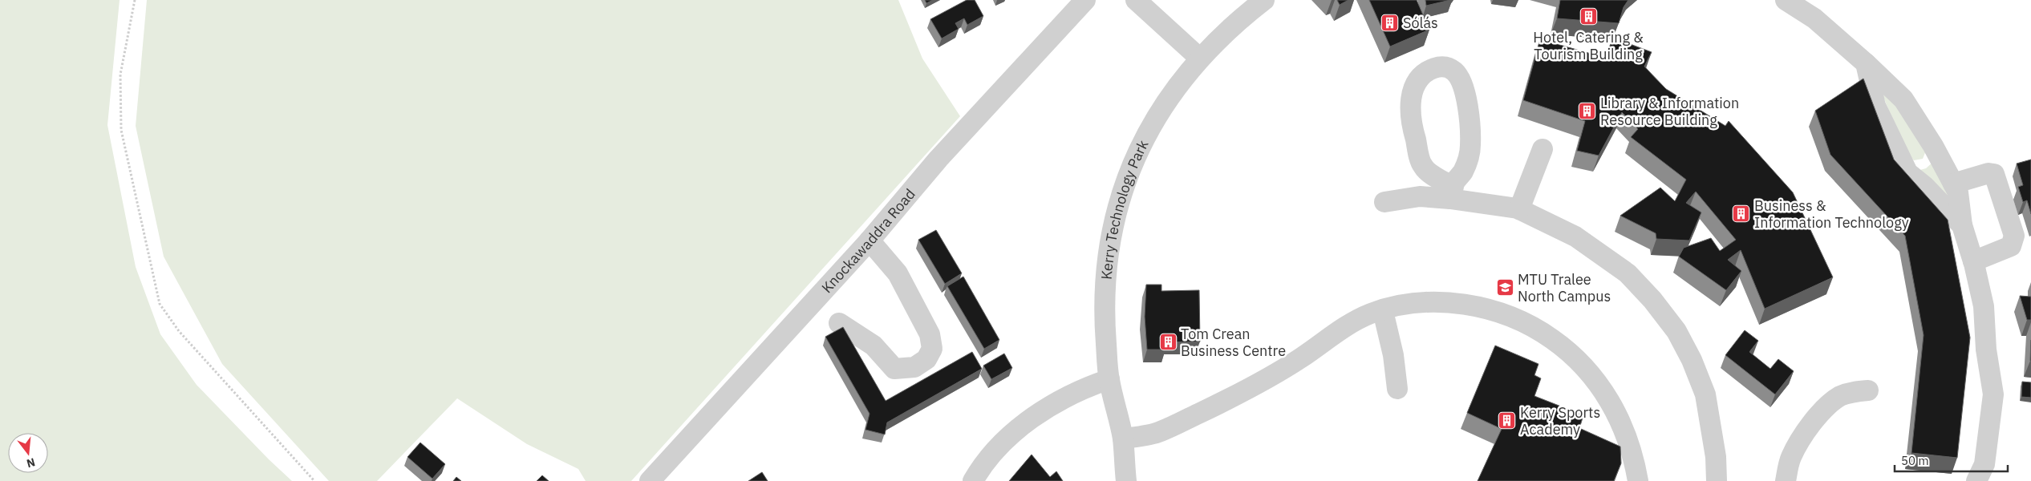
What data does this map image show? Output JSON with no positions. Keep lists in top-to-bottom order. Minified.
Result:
{"streets":{"street":["Kerry Technology Park","Knockawaddra Road"]},"places":{"building":["Hotel, Catering & Tourism Building","Sólás","Library & Information Resource Building","Business & Information Technology","Tom Crean Business Centre","Kerry Sports Academy"],"school or university":["MTU Tralee North Campus"]},"scale_bar":"50 m","north":"bottom"}
